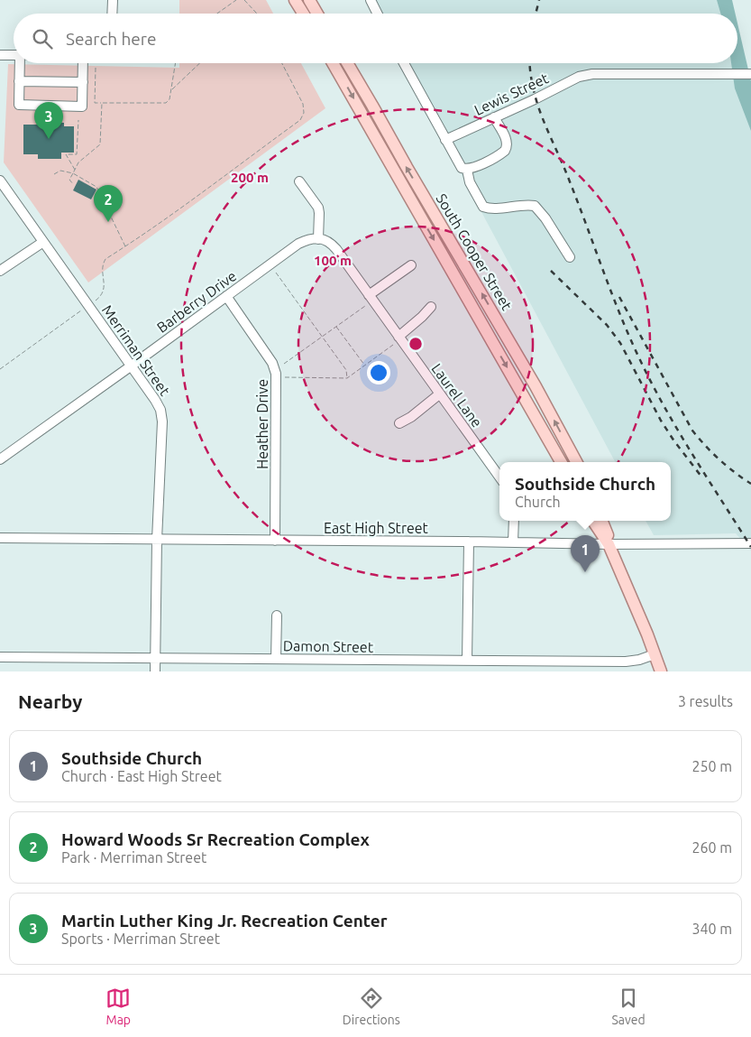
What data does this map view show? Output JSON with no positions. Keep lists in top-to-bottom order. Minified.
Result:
{"streets":{"main road":["South Cooper Street"],"street":["Lewis Street","Barberry Drive","Merriman Street","Laurel Lane","Heather Drive","East High Street","Damon Street"]},"crossings":[["Barberry Drive","Merriman Street"],["Barberry Drive","Laurel Lane"],["Barberry Drive","Heather Drive"],["Merriman Street","East High Street"],["Merriman Street","Damon Street"],["Heather Drive","East High Street"]],"page":{"search":"Search here","pins":["3","2","1"],"popup":["Southside Church","Church"],"heading":["Nearby","3 results"],"list":[{"mark":"1","name":"Southside Church","note":"Church · East High Street","value":"250 m"},{"mark":"2","name":"Howard Woods Sr Recreation Complex","note":"Park · Merriman Street","value":"260 m"},{"mark":"3","name":"Martin Luther King Jr. Recreation Center","note":"Sports · Merriman Street","value":"340 m"}],"nav":["Map","Directions","Saved"]},"rings":["200 m","100 m"]}
